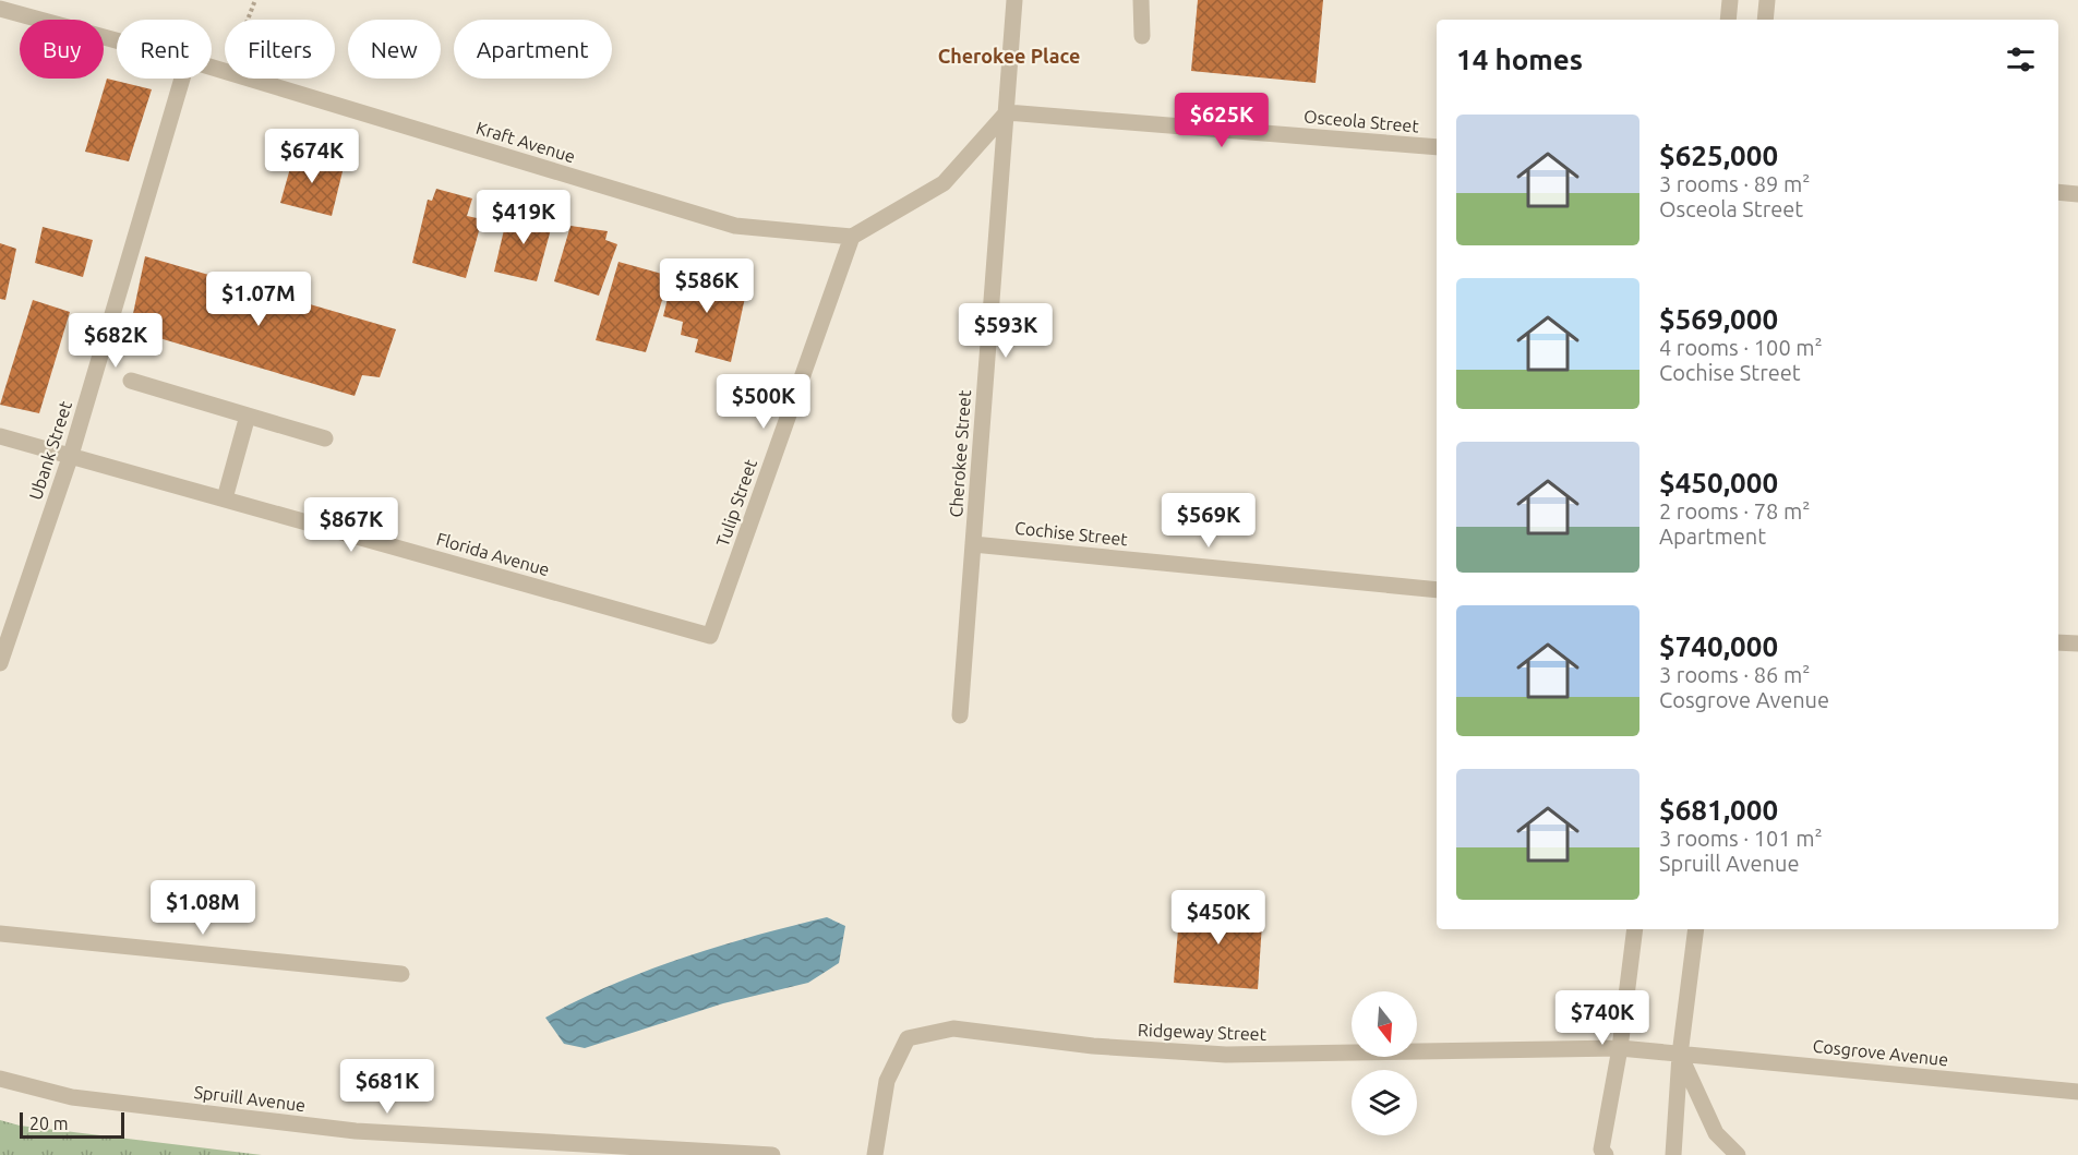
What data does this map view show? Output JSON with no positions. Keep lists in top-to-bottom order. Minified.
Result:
{"streets":{"street":["Osceola Street","Kraft Avenue","Ubank Street","Cherokee Street","Tulip Street","Cochise Street","Florida Avenue","Ridgeway Street","Cosgrove Avenue","Spruill Avenue"]},"crossings":[["Osceola Street","Cherokee Street"],["Kraft Avenue","Tulip Street"],["Ubank Street","Florida Avenue"],["Cherokee Street","Cochise Street"],["Tulip Street","Florida Avenue"],["Ridgeway Street","Cosgrove Avenue"]],"districts":["Cherokee Place"],"scale_bar":"20 m","north":"bottom","page":{"chip":["Buy","Rent","Filters","New","Apartment"],"heading":"14 homes","price":["$625K","$674K","$419K","$586K","$1.07M","$593K","$682K","$500K","$569K","$867K","$1.08M","$450K","$740K","$681K"],"list":[{"name":"$625,000","note":"3 rooms · 89 m² · Osceola Street"},{"name":"$569,000","note":"4 rooms · 100 m² · Cochise Street"},{"name":"$450,000","note":"2 rooms · 78 m² · Apartment"},{"name":"$740,000","note":"3 rooms · 86 m² · Cosgrove Avenue"},{"name":"$681,000","note":"3 rooms · 101 m² · Spruill Avenue"}],"scale":"20 m"}}
